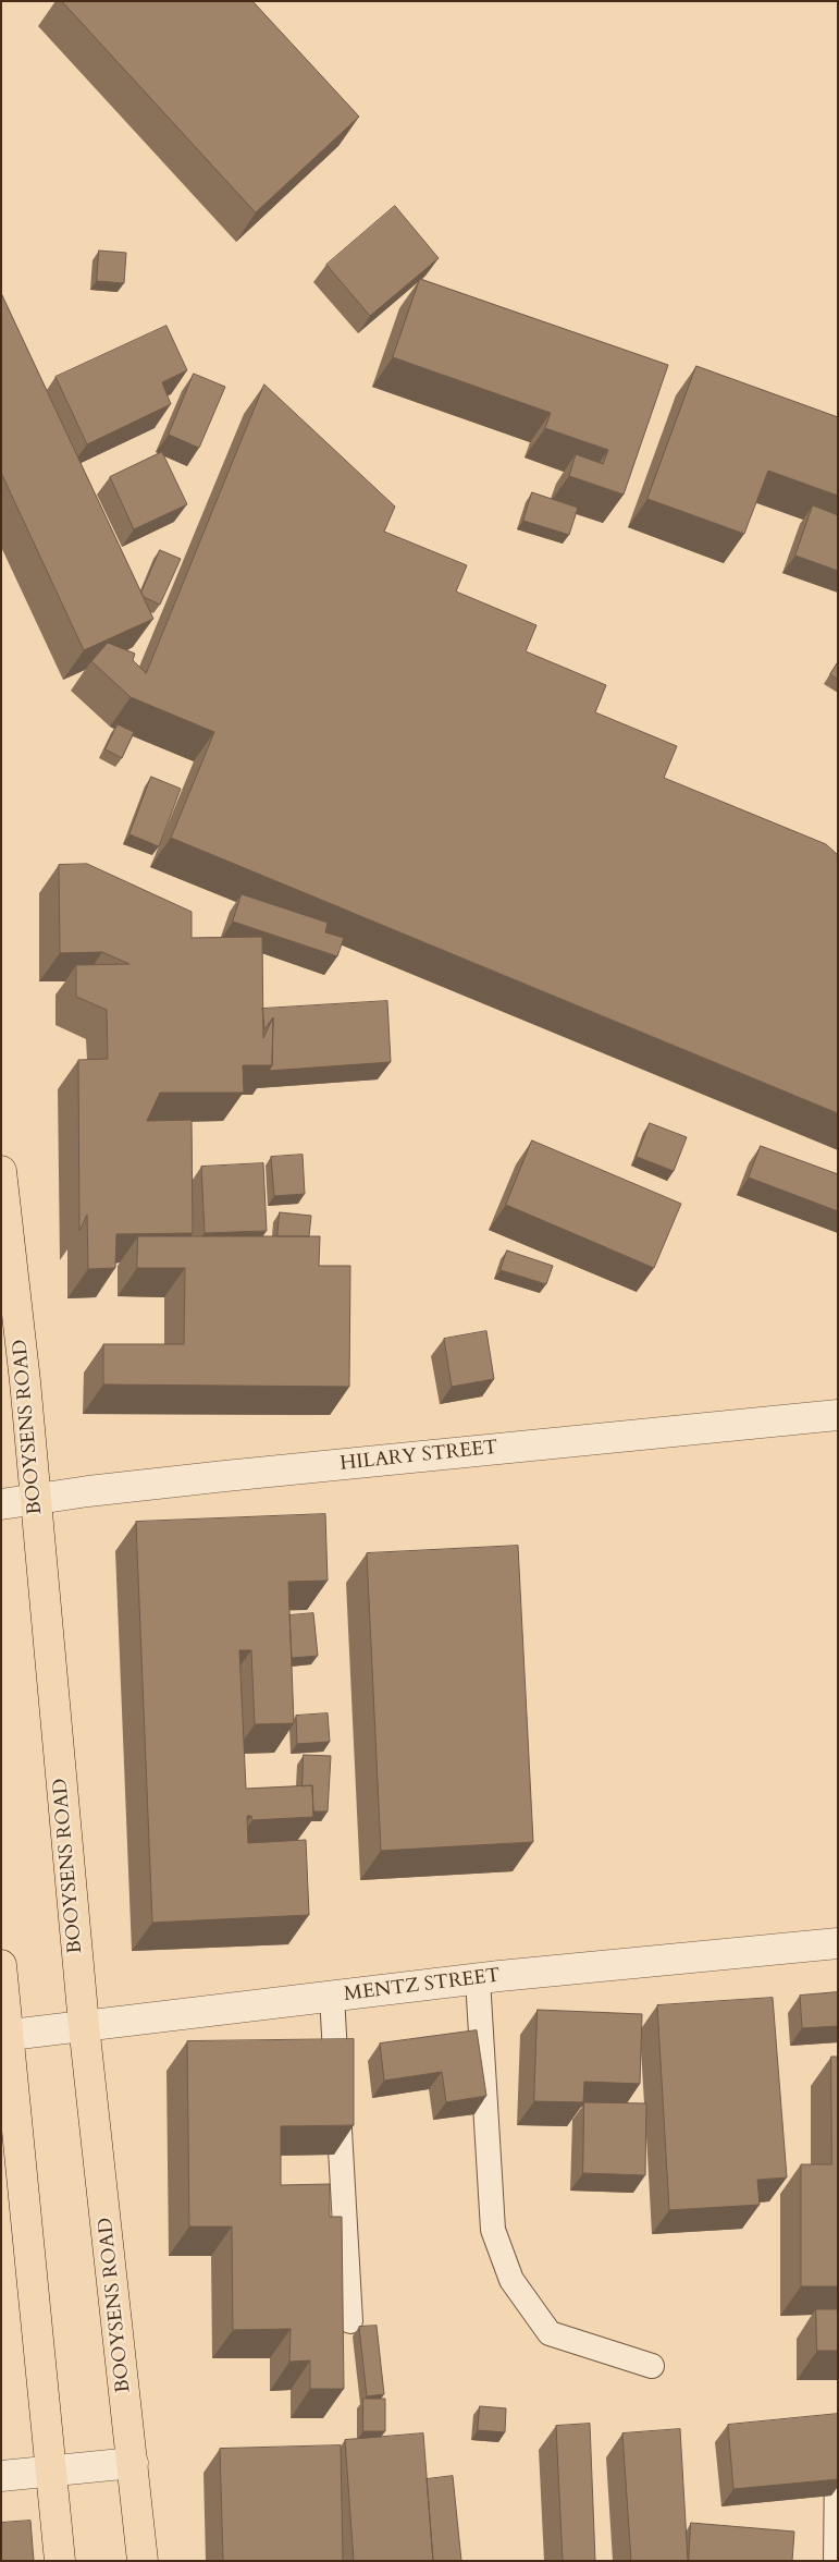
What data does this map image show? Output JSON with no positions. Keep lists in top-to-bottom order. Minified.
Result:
{"streets":{"main road":["BOOYSENS ROAD"],"street":["HILARY STREET","MENTZ STREET"]},"crossings":[["BOOYSENS ROAD","HILARY STREET"],["BOOYSENS ROAD","MENTZ STREET"]]}
